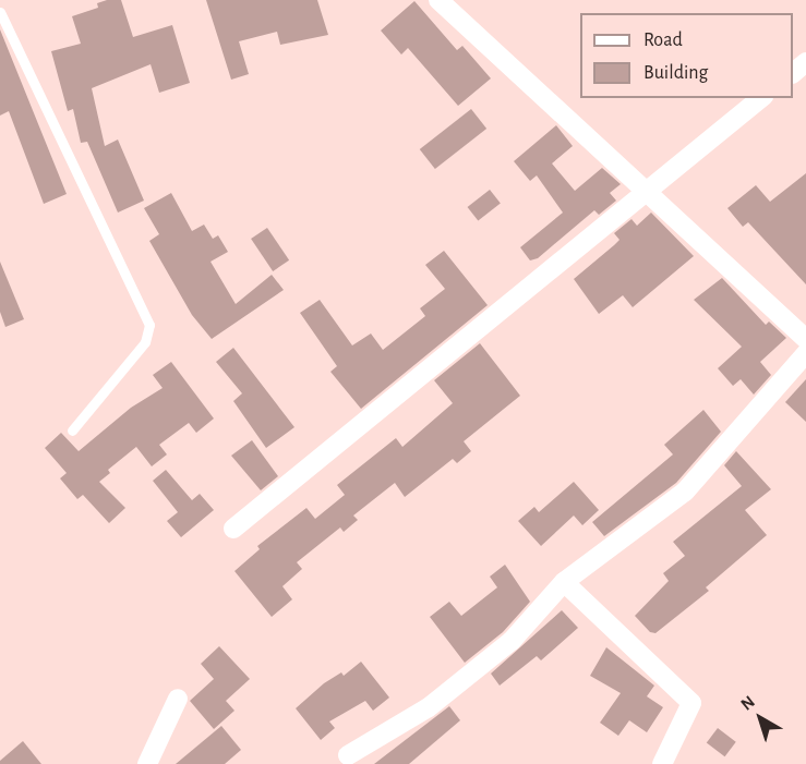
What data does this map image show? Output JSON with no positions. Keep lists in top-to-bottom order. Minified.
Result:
{"legend":["Road","Building"],"north":"top left"}
